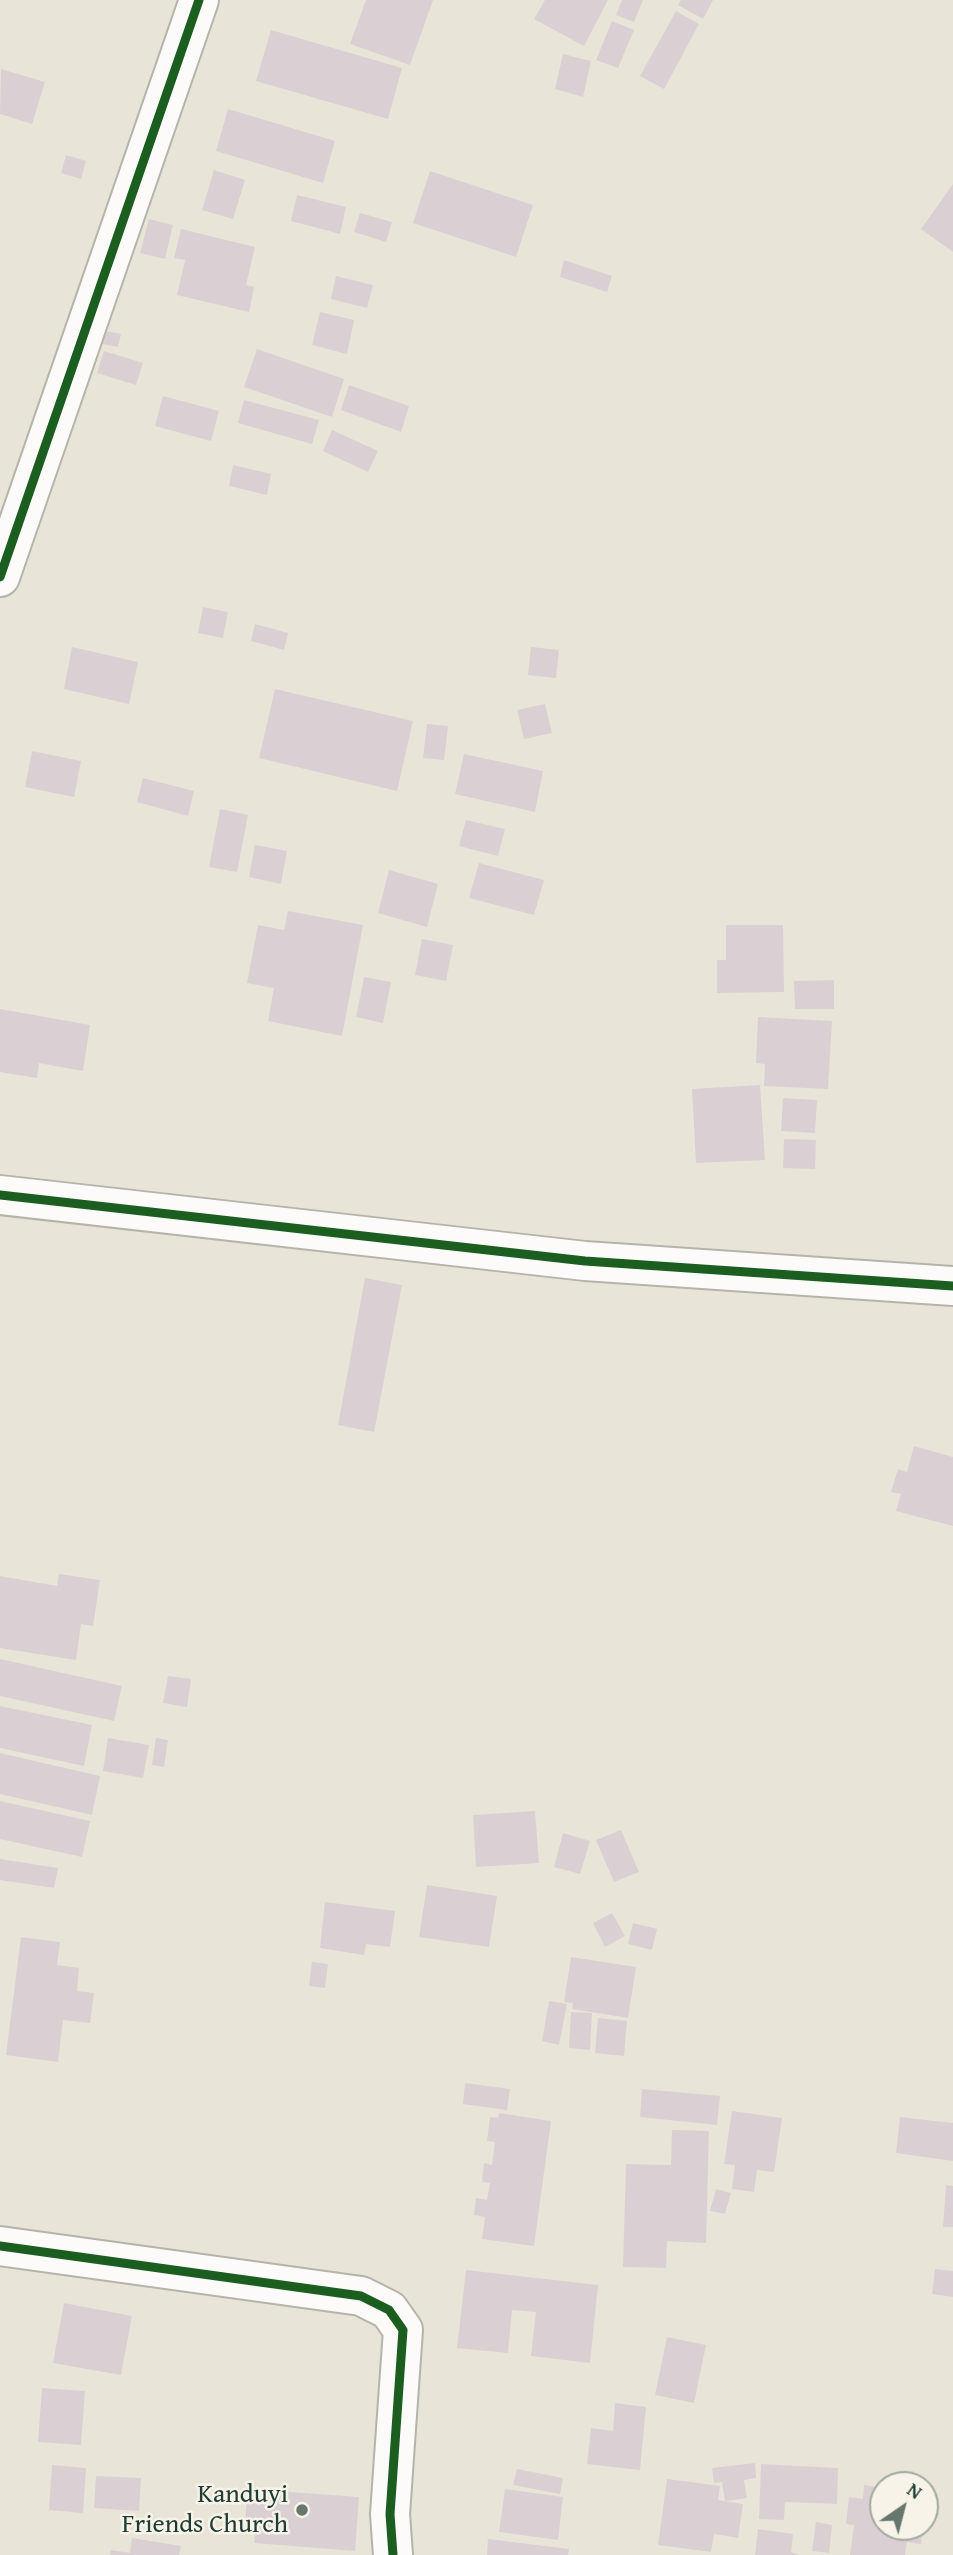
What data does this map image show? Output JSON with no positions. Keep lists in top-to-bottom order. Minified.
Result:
{"places":["Kanduyi Friends Church"],"north":"top right"}
